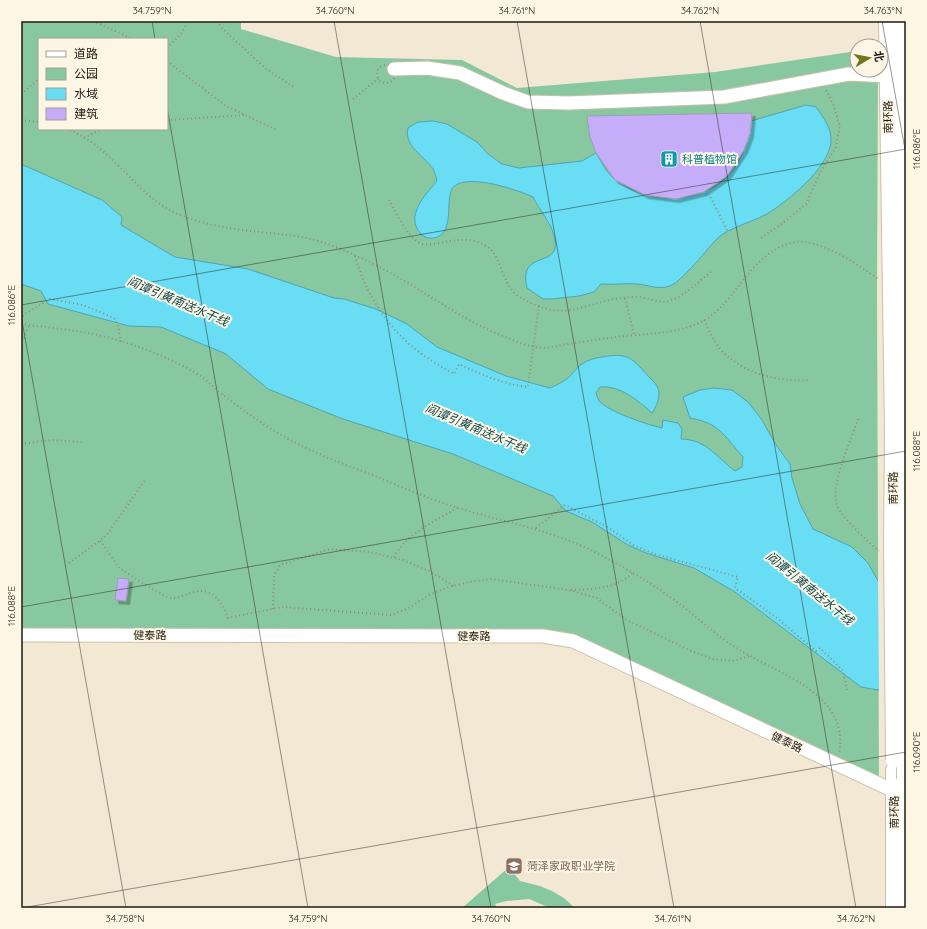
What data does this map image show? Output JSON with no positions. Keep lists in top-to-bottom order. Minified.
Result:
{"streets":{"main road":["南环路"],"street":["健泰路"]},"crossings":[["南环路","健泰路"]],"water":["阎谭引黄南送水干线"],"places":{"building":["科普植物馆"],"school or university":["菏泽家政职业学院"]},"legend":["道路","公园","水域","建筑"],"north":"right","coordinates":["34.759°N","34.760°N","34.761°N","34.762°N","34.763°N","116.086°E","116.088°E","116.090°E","34.758°N"]}
